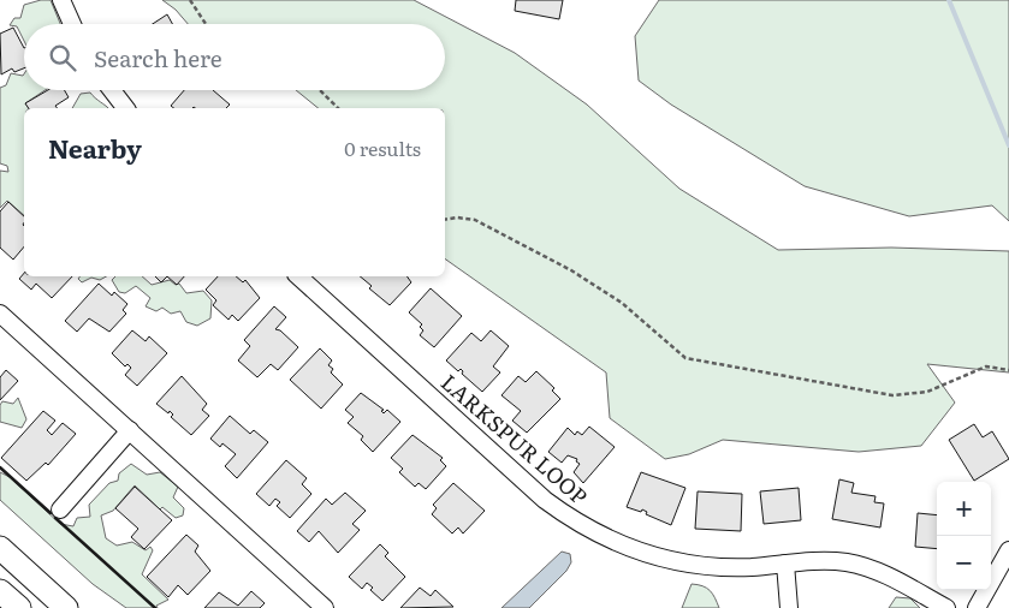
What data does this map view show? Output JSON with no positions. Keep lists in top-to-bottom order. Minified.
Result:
{"streets":{"street":["LARKSPUR LOOP"]},"page":{"search":"Search here","heading":["Nearby","0 results"],"map_buttons":["+","−"]}}
